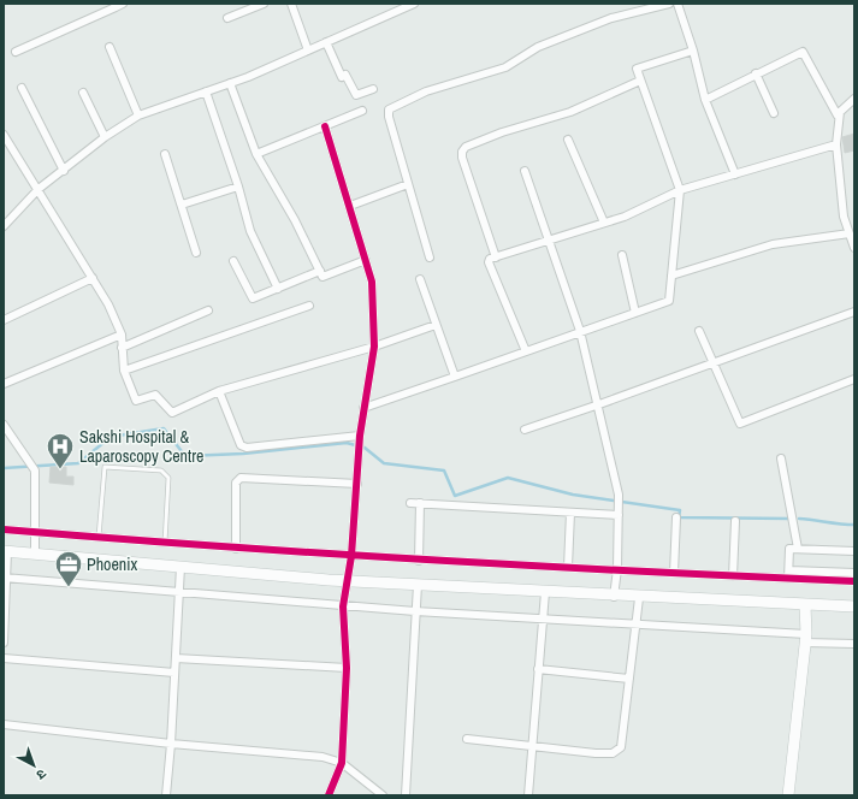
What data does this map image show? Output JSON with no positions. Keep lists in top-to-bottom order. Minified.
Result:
{"places":{"hospital":["Sakshi Hospital & Laparoscopy Centre"],"office":["Phoenix"]},"north":"bottom right"}
